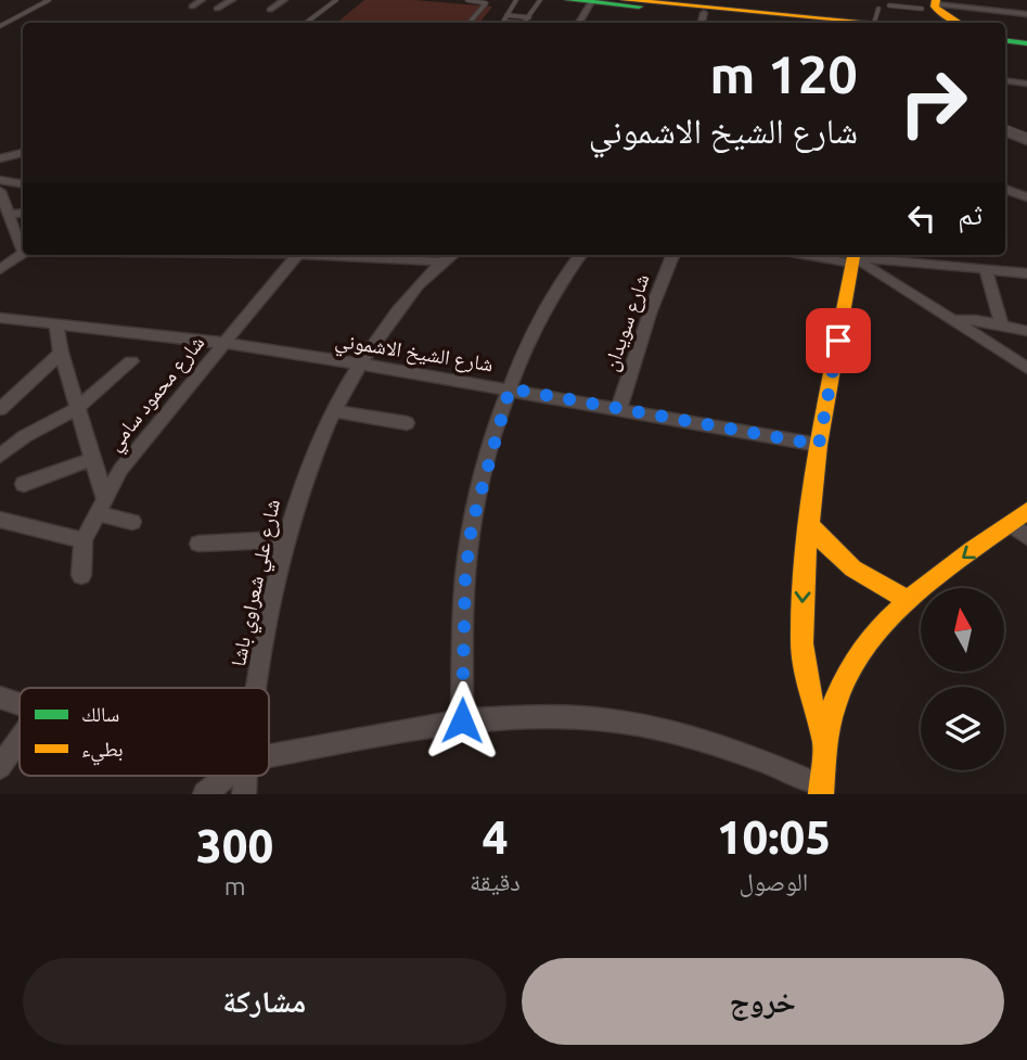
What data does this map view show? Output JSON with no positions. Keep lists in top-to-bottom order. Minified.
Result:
{"streets":{"street":["شارع سويدان","شارع الشيخ الاشموني","شارع محمود سامي","شارع علي شعراوي باشا"]},"crossings":[["شارع سويدان","شارع الشيخ الاشموني"],["شارع الشيخ الاشموني","شارع محمود سامي"],["شارع الشيخ الاشموني","شارع علي شعراوي باشا"]],"legend":["سالك","بطيء"],"north":"top","page":{"turn":["120 m","شارع الشيخ الاشموني"],"then":"ثم","eta":["10:05","الوصول","4","دقيقة","300","m"],"buttons":["خروج","مشاركة"]}}
